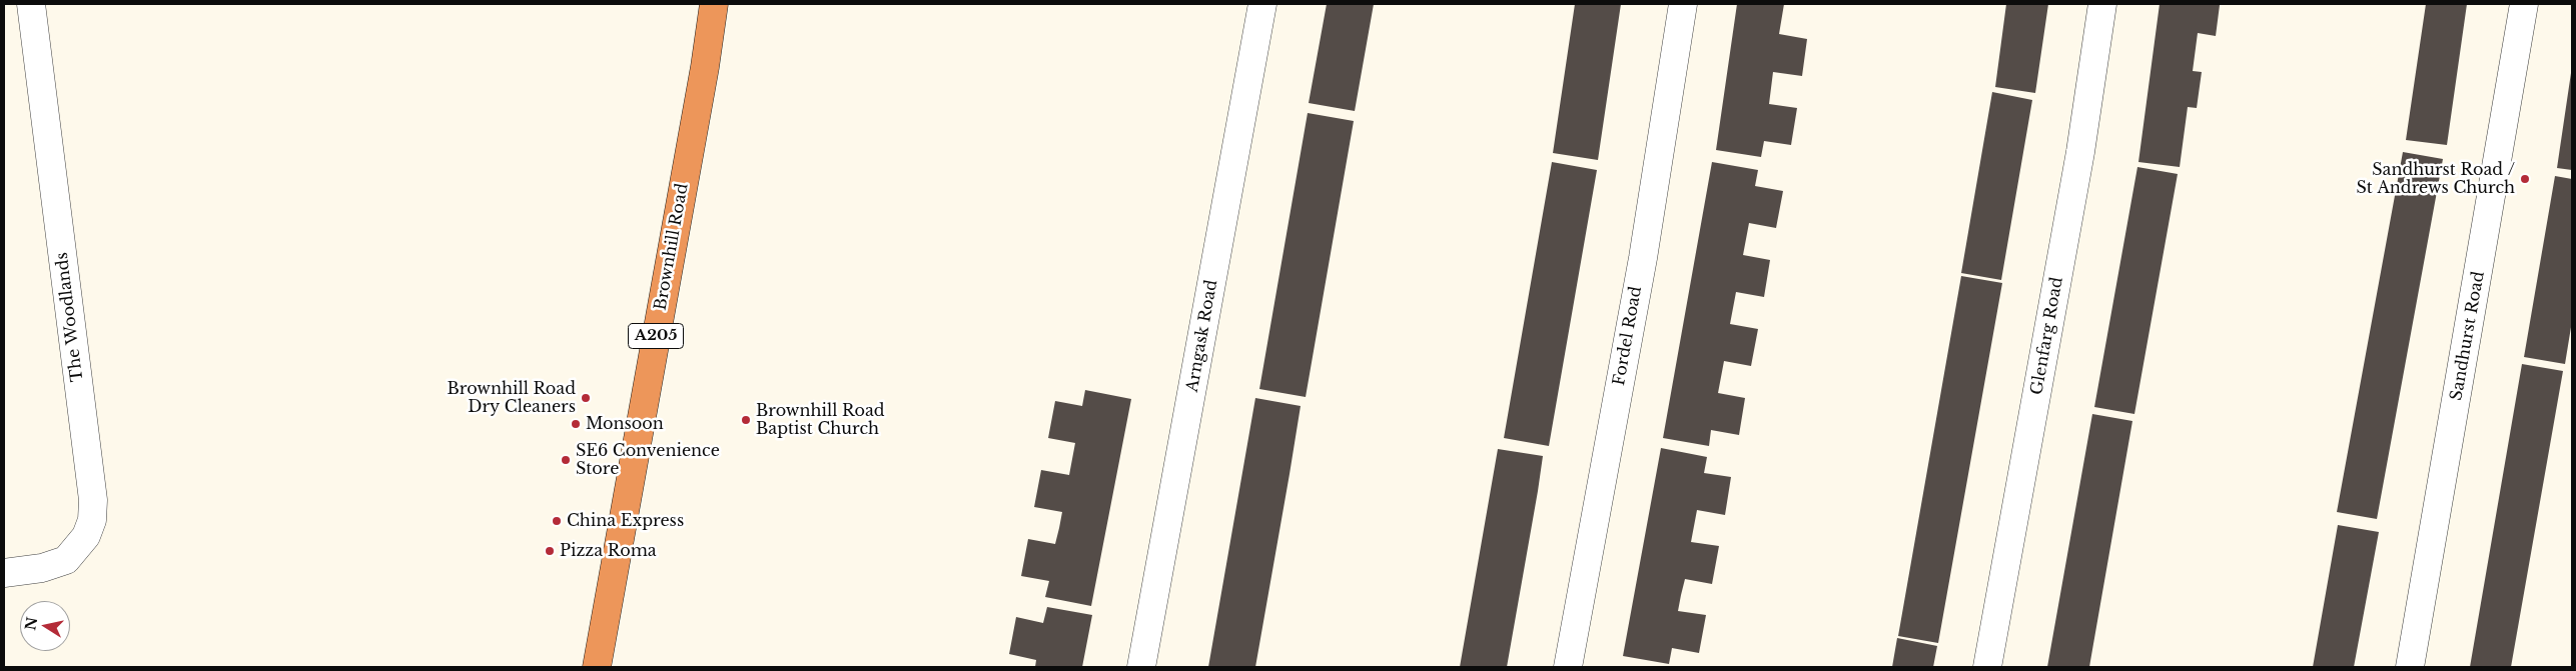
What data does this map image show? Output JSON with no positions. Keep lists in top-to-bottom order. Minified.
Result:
{"streets":{"highway":["Brownhill Road","A205"],"street":["The Woodlands","Arngask Road","Fordel Road","Glenfarg Road","Sandhurst Road"]},"places":["Sandhurst Road / St Andrews Church","Brownhill Road Dry Cleaners","Brownhill Road Baptist Church","Monsoon","SE6 Convenience Store","China Express","Pizza Roma"],"north":"left"}
